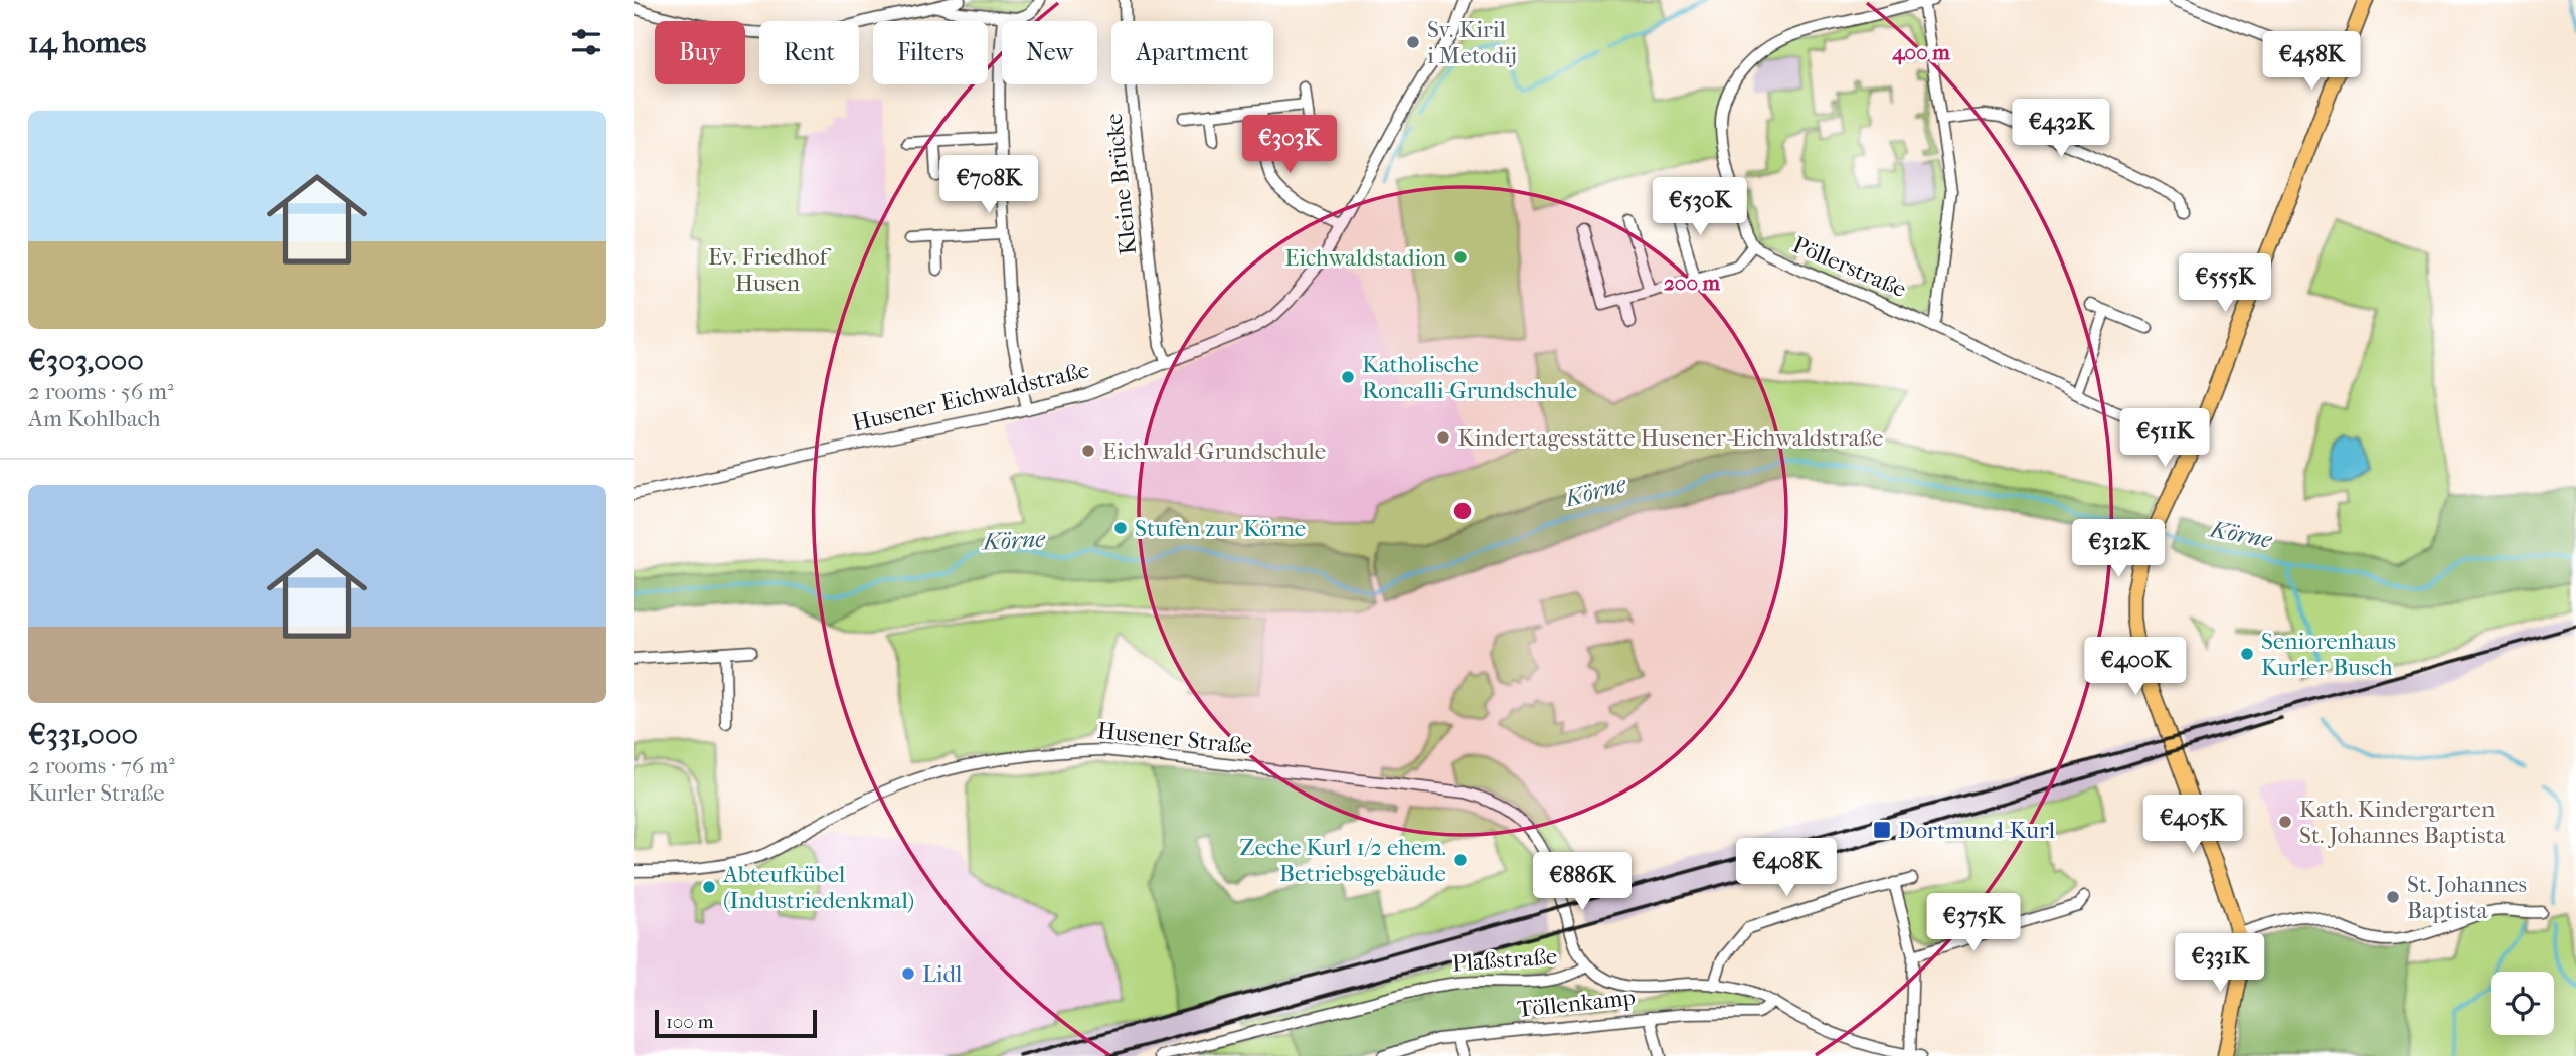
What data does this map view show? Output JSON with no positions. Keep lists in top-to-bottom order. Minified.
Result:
{"streets":{"street":["Kleine Brücke","Pöllerstraße","Husener Eichwaldstraße","Husener Straße","Plaßstraße","Töllenkamp"]},"crossings":[["Kleine Brücke","Husener Eichwaldstraße"],["Husener Straße","Plaßstraße"],["Plaßstraße","Töllenkamp"]],"water":["Körne"],"parks":["Ev. Friedhof Husen"],"places":{"other":["Sv. Kiril i Metodij","Eichwaldstadion","Katholische Roncalli-Grundschule","Kindertagesstätte Husener-Eichwaldstraße","Eichwald-Grundschule","Stufen zur Körne","Seniorenhaus Kurler Busch","Kath. Kindergarten St. Johannes Baptista","Zeche Kurl 1/2 ehem. Betriebsgebäude","Abteufkübel (Industriedenkmal)","St. Johannes Baptista","Lidl"],"transit":["Dortmund-Kurl"]},"scale_bar":"100 m","page":{"heading":"14 homes","chip":["Buy","Rent","Filters","New","Apartment"],"price":["€458K","€432K","€303K","€708K","€530K","€555K","€511K","€312K","€400K","€405K","€408K","€886K","€375K","€331K"],"list":[{"name":"€303,000","note":"2 rooms · 56 m² · Am Kohlbach"},{"name":"€331,000","note":"2 rooms · 76 m² · Kurler Straße"}],"scale":"100 m"},"rings":["400 m","200 m"]}
